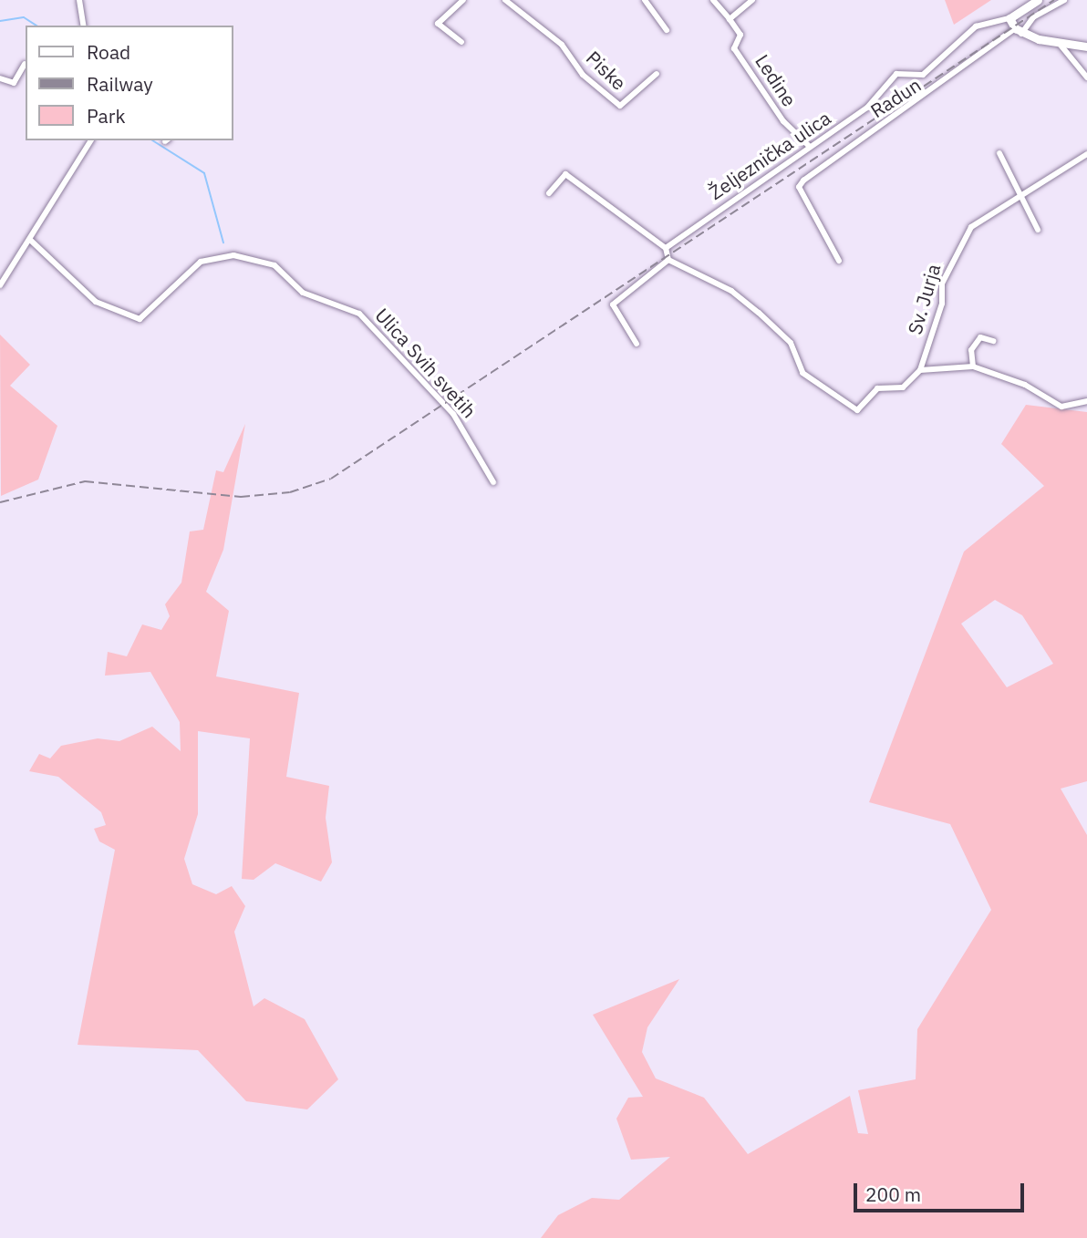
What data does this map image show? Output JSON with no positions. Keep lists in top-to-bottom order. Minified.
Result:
{"streets":{"street":["Piske","Ledine","Radun","Željeznička ulica","Sv. Jurja","Ulica Svih svetih"]},"crossings":[["Ledine","Željeznička ulica"]],"legend":["Road","Railway","Park"],"scale_bar":"200 m"}
